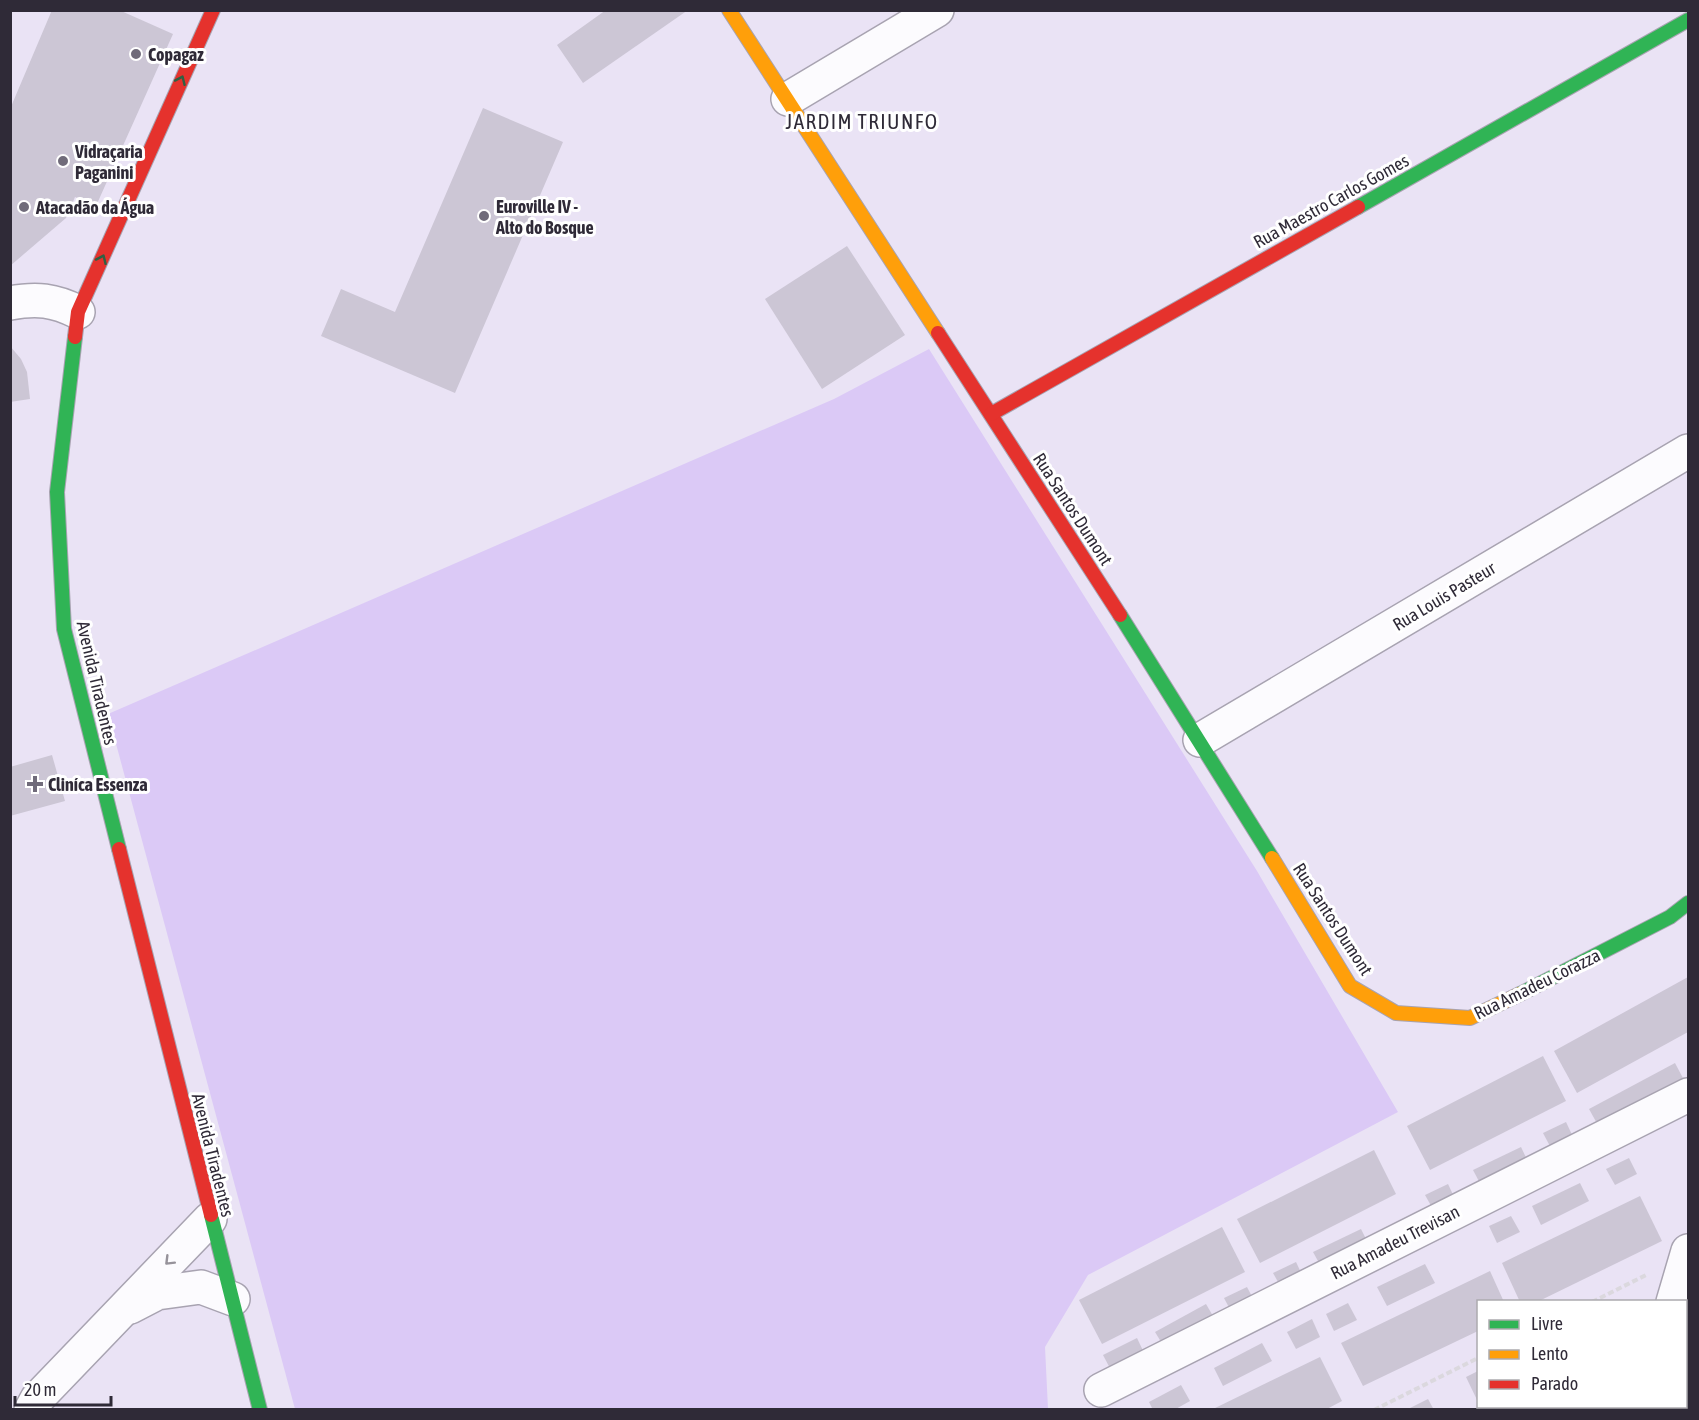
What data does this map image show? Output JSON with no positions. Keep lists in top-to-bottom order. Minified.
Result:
{"streets":{"street":["Rua Maestro Carlos Gomes","Rua Santos Dumont","Rua Louis Pasteur","Avenida Tiradentes","Rua Amadeu Corazza","Rua Amadeu Trevisan"]},"crossings":[["Rua Maestro Carlos Gomes","Rua Santos Dumont"],["Rua Santos Dumont","Rua Louis Pasteur"],["Rua Santos Dumont","Rua Amadeu Corazza"]],"districts":["JARDIM TRIUNFO"],"places":{"other":["Copagaz","Vidraçaria Paganini","Atacadão da Água","Euroville IV - Alto do Bosque"],"health":["Cliníca Essenza"]},"legend":["Livre","Lento","Parado"],"scale_bar":"20 m"}
